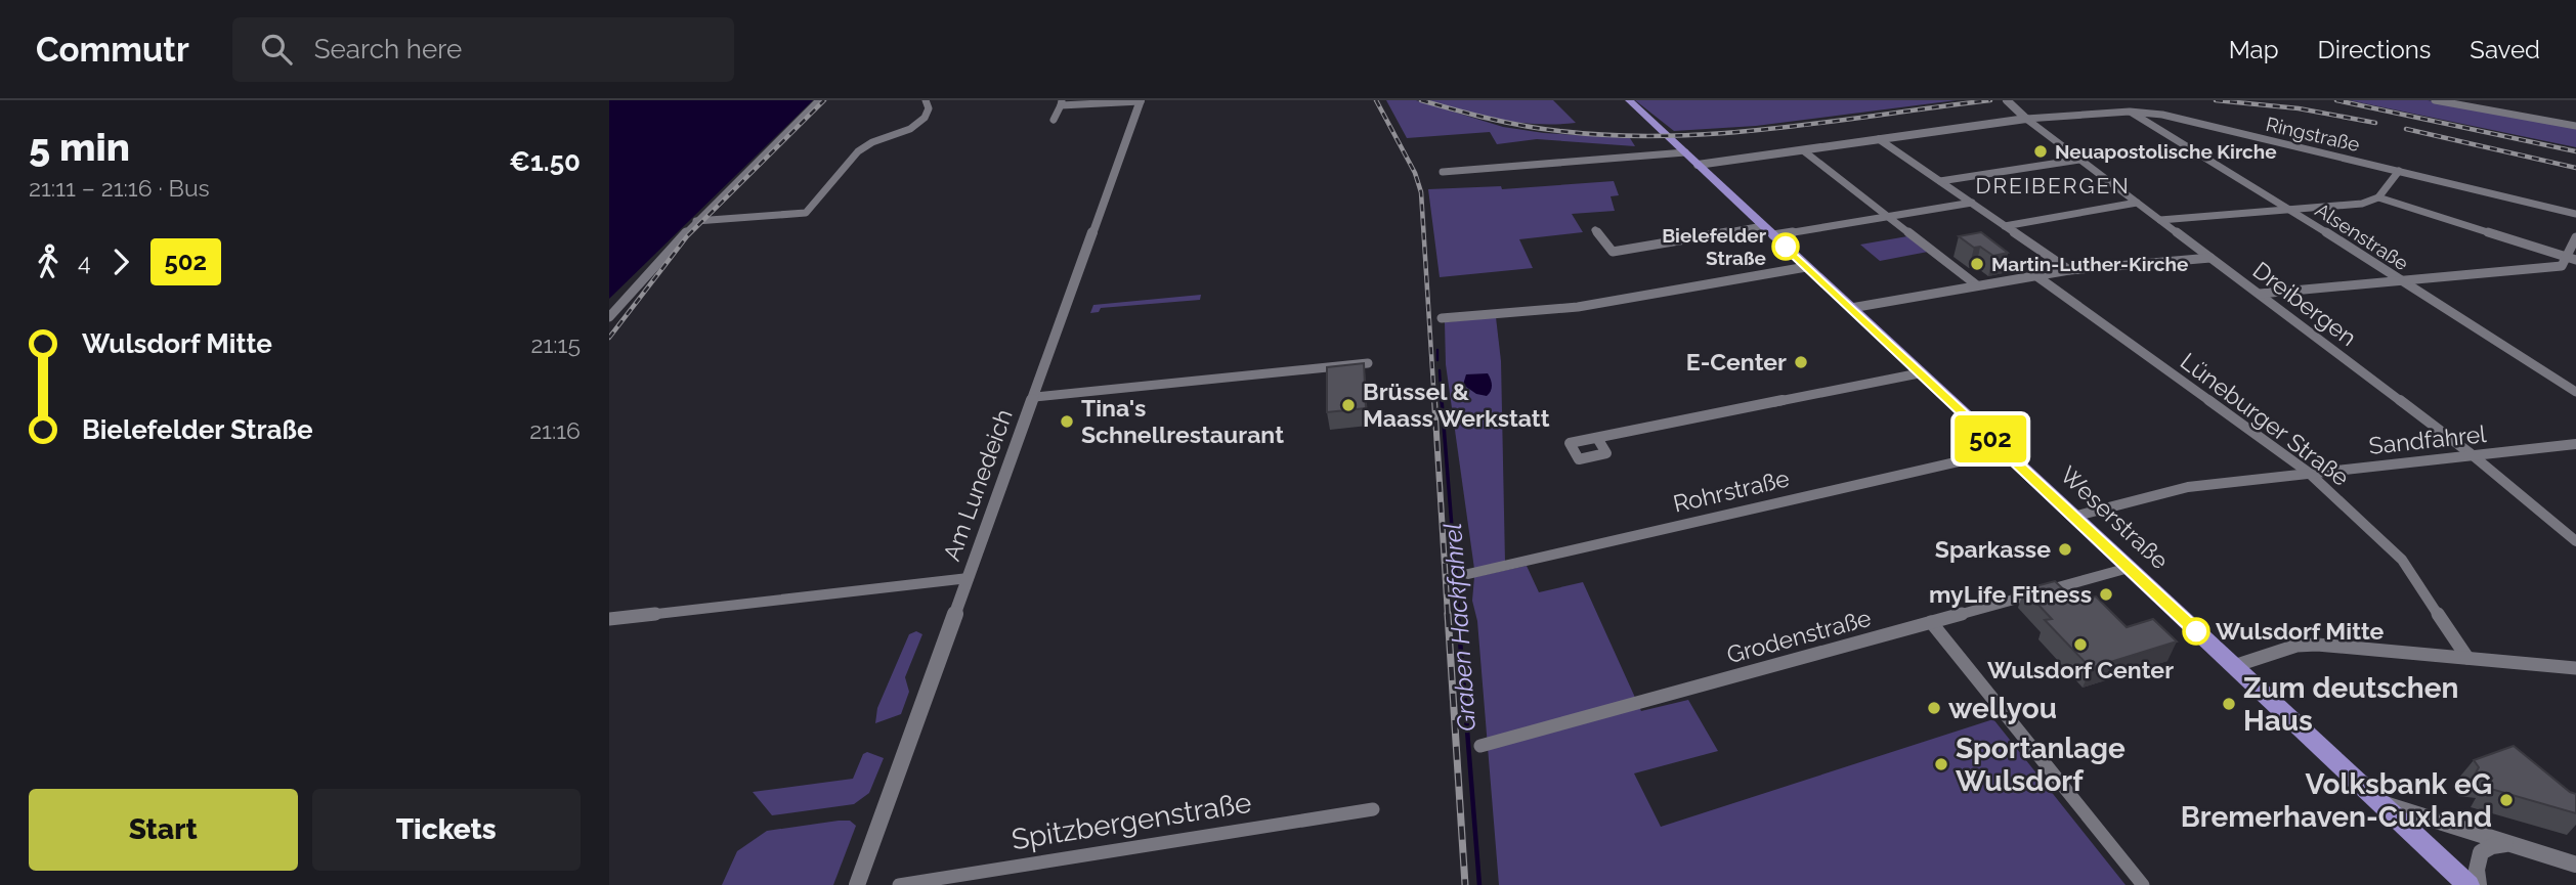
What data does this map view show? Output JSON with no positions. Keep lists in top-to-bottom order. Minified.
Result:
{"streets":{"main road":["Weserstraße"],"street":["Ringstraße","Alsenstraße","Dreibergen","Lüneburger Straße","Sandfahrel","Am Lunedeich","Rohrstraße","Grodenstraße","Spitzbergenstraße"]},"crossings":[["Ringstraße","Alsenstraße"],["Ringstraße","Dreibergen"],["Ringstraße","Weserstraße"],["Dreibergen","Sandfahrel"],["Lüneburger Straße","Sandfahrel"],["Sandfahrel","Weserstraße"],["Rohrstraße","Weserstraße"],["Weserstraße","Grodenstraße"]],"districts":["DREIBERGEN"],"water":["Graben Hackfahrel"],"places":["Neuapostolische Kirche","Bielefelder Straße","Martin-Luther-Kirche","E-Center","Brüssel & Maass Werkstatt","Tina's Schnellrestaurant","Sparkasse","myLife Fitness","Wulsdorf Mitte","Wulsdorf Center","Zum deutschen Haus","wellyou","Sportanlage Wulsdorf","Volksbank eG Bremerhaven-Cuxland"],"lines":["bus line 502"],"page":{"header":"Commutr","search":"Search here","nav":["Map","Directions","Saved"],"heading":["5 min","21:11 – 21:16 · Bus","€1.50"],"on_map":"502","legs":["4","502"],"list":[{"name":"Wulsdorf Mitte","value":"21:15"},{"name":"Bielefelder Straße","value":"21:16"}],"buttons":["Start","Tickets"]}}
